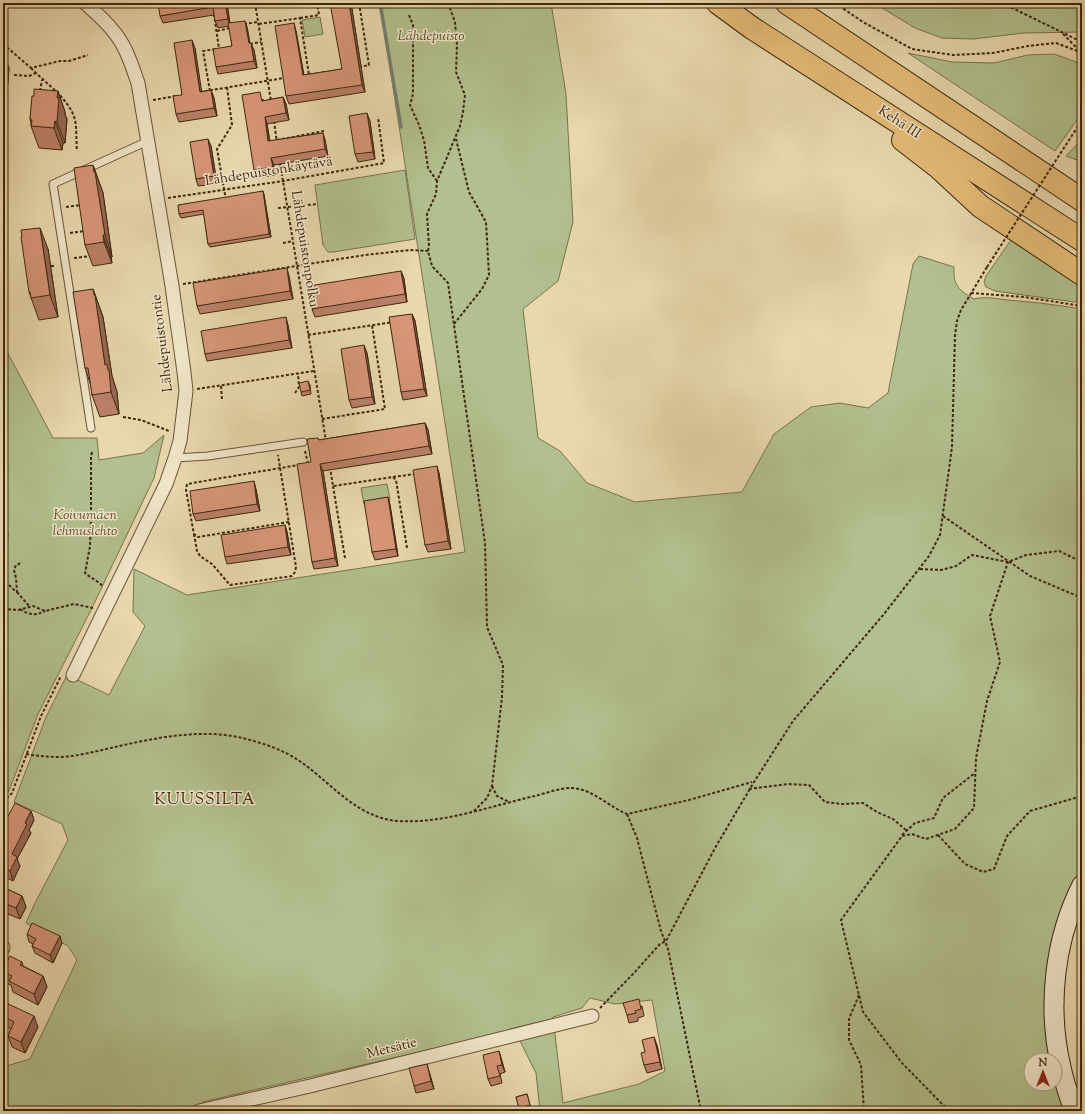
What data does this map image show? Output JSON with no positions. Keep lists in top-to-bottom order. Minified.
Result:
{"streets":{"highway":["Kehä III"],"street":["Lähdepuistontie","Metsätie"],"path":["Lähdepuistonkäytävä","Lähdepuistonpolku"]},"crossings":[["Lähdepuistonkäytävä","Lähdepuistonpolku"],["Lähdepuistonkäytävä","Lähdepuistontie"]],"districts":["KUUSSILTA"],"parks":["Lähdepuisto","Koivumäen lehmuslehto"],"north":"top"}
